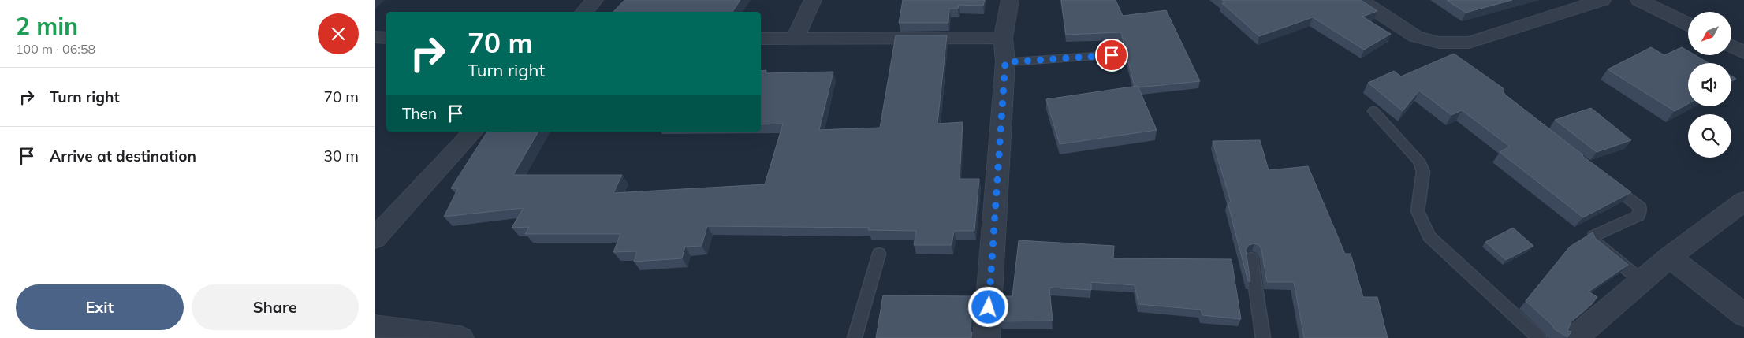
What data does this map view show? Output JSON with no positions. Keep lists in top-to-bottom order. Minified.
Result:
{"north":"bottom left","page":{"heading":["2 min","100 m · 06:58"],"turn":["70 m","Turn right"],"list":[{"name":"Turn right","value":"70 m"},{"name":"Arrive at destination","value":"30 m"}],"then":"Then","buttons":["Exit","Share"]}}
